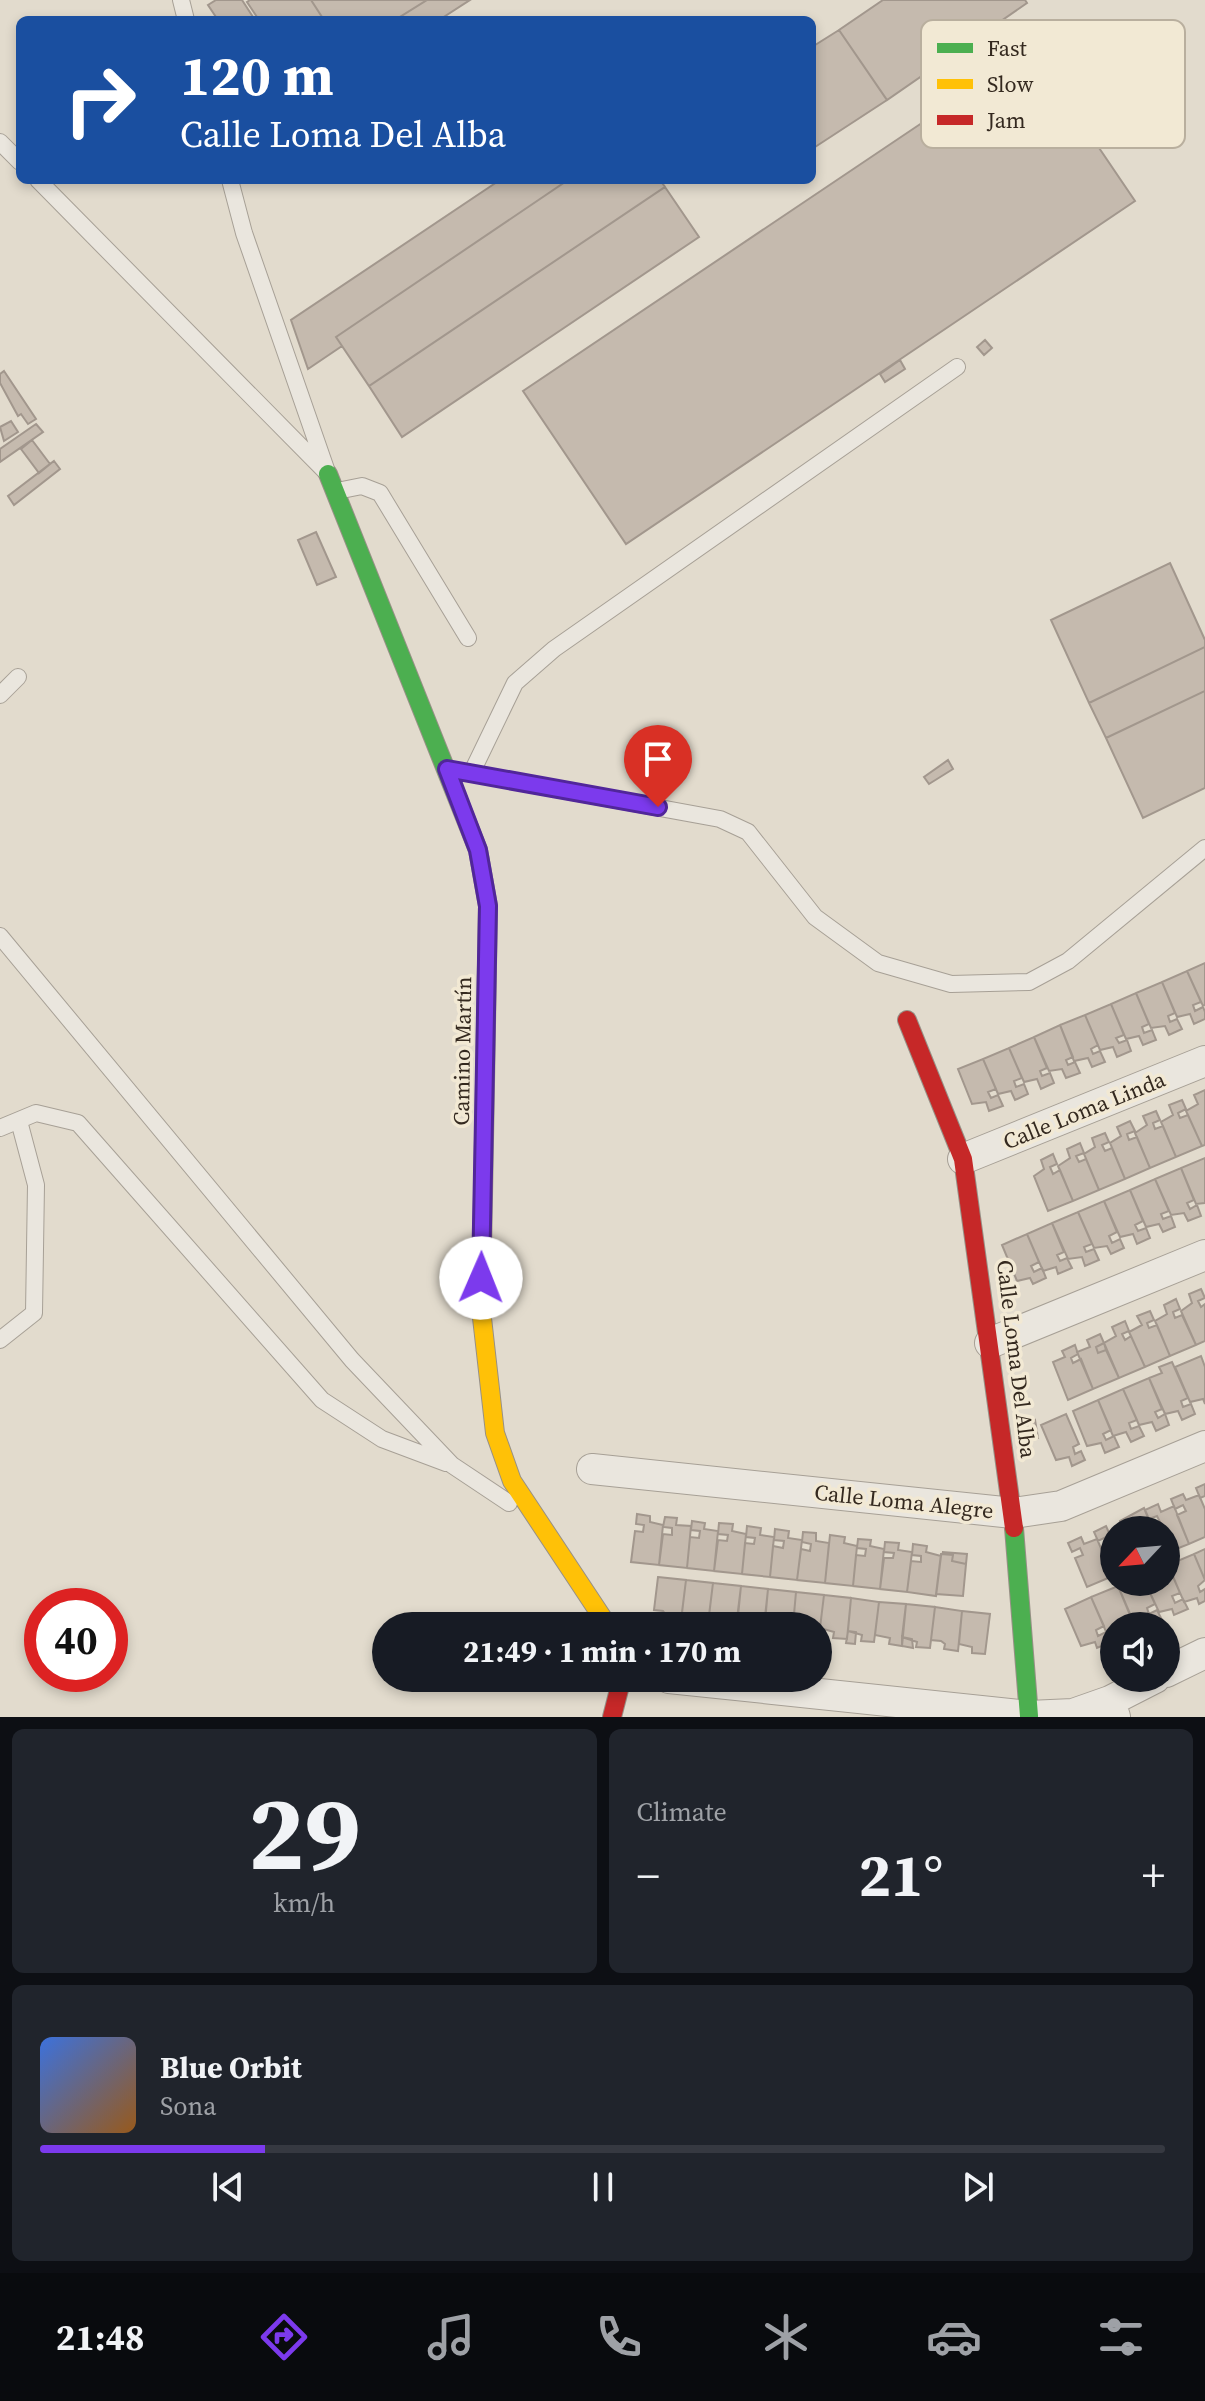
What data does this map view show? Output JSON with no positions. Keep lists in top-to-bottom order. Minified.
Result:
{"streets":{"street":["Camino Martín","Calle Loma Linda","Calle Loma Del Alba","Calle Loma Alegre"]},"crossings":[["Calle Loma Linda","Calle Loma Del Alba"],["Calle Loma Del Alba","Calle Loma Alegre"]],"legend":["Fast","Slow","Jam"],"north":"bottom left","page":{"turn":["120 m","Calle Loma Del Alba"],"limit":"40","trip":"21:49 · 1 min · 170 m","tile":[["29","km/h"],"Climate"],"heat":["−","21°","+"],"song":["Blue Orbit","Sona"],"tabs":"21:48"}}
